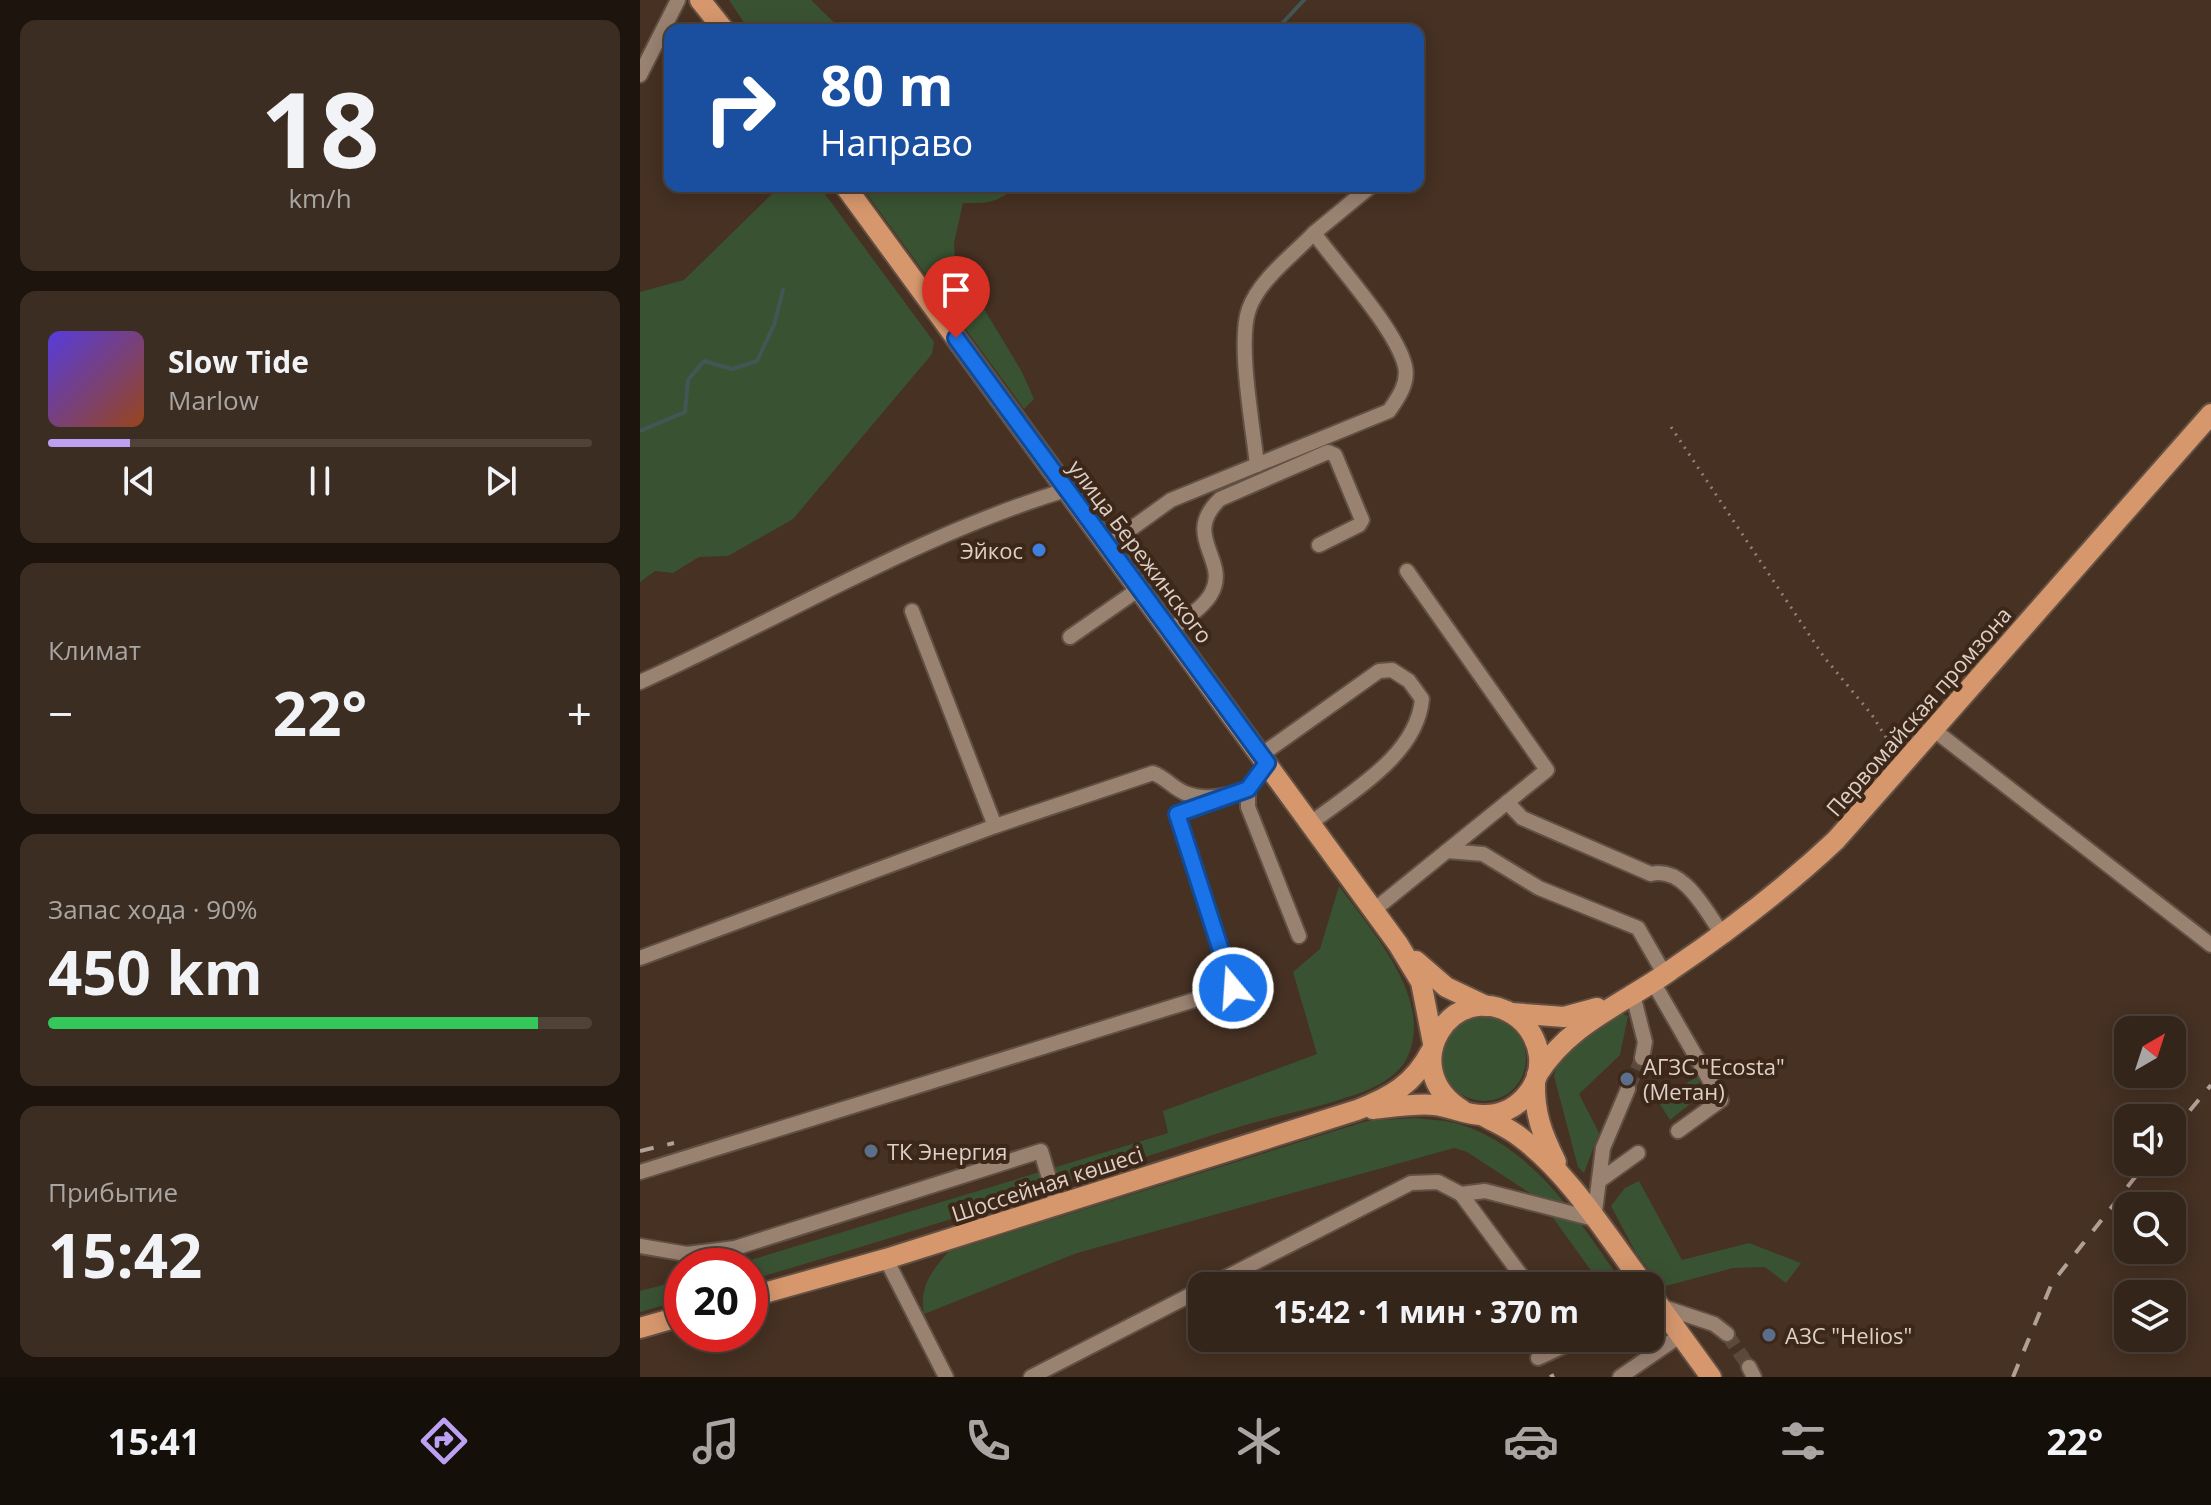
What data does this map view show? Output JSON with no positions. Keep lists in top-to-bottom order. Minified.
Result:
{"streets":{"main road":["улица Бережинского","Первомайская промзона","Шоссейная көшесі"]},"places":["Эйкос","АГЗС \"Ecosta\" (Метан)","ТК Энергия","АЗС \"Helios\""],"north":"top right","page":{"tile":[["18","km/h"],"Климат",["Запас хода · 90%","450 km"],["Прибытие","15:42"]],"turn":["80 m","Направо"],"song":["Slow Tide","Marlow"],"heat":["−","22°","+"],"limit":"20","trip":"15:42 · 1 мин · 370 m","tabs":["15:41","22°"]}}
